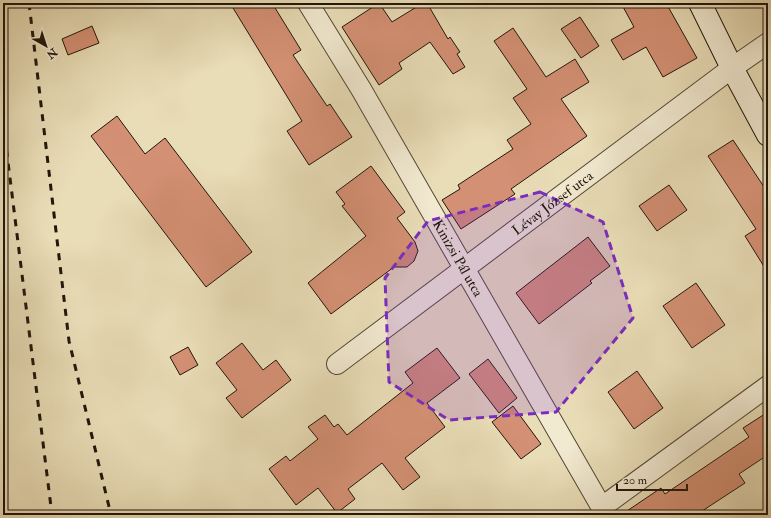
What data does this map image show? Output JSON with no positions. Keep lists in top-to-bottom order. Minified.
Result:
{"streets":{"street":["Lévay József utca","Kinizsi Pál utca"]},"crossings":[["Lévay József utca","Kinizsi Pál utca"]],"scale_bar":"20 m","north":"bottom right"}
